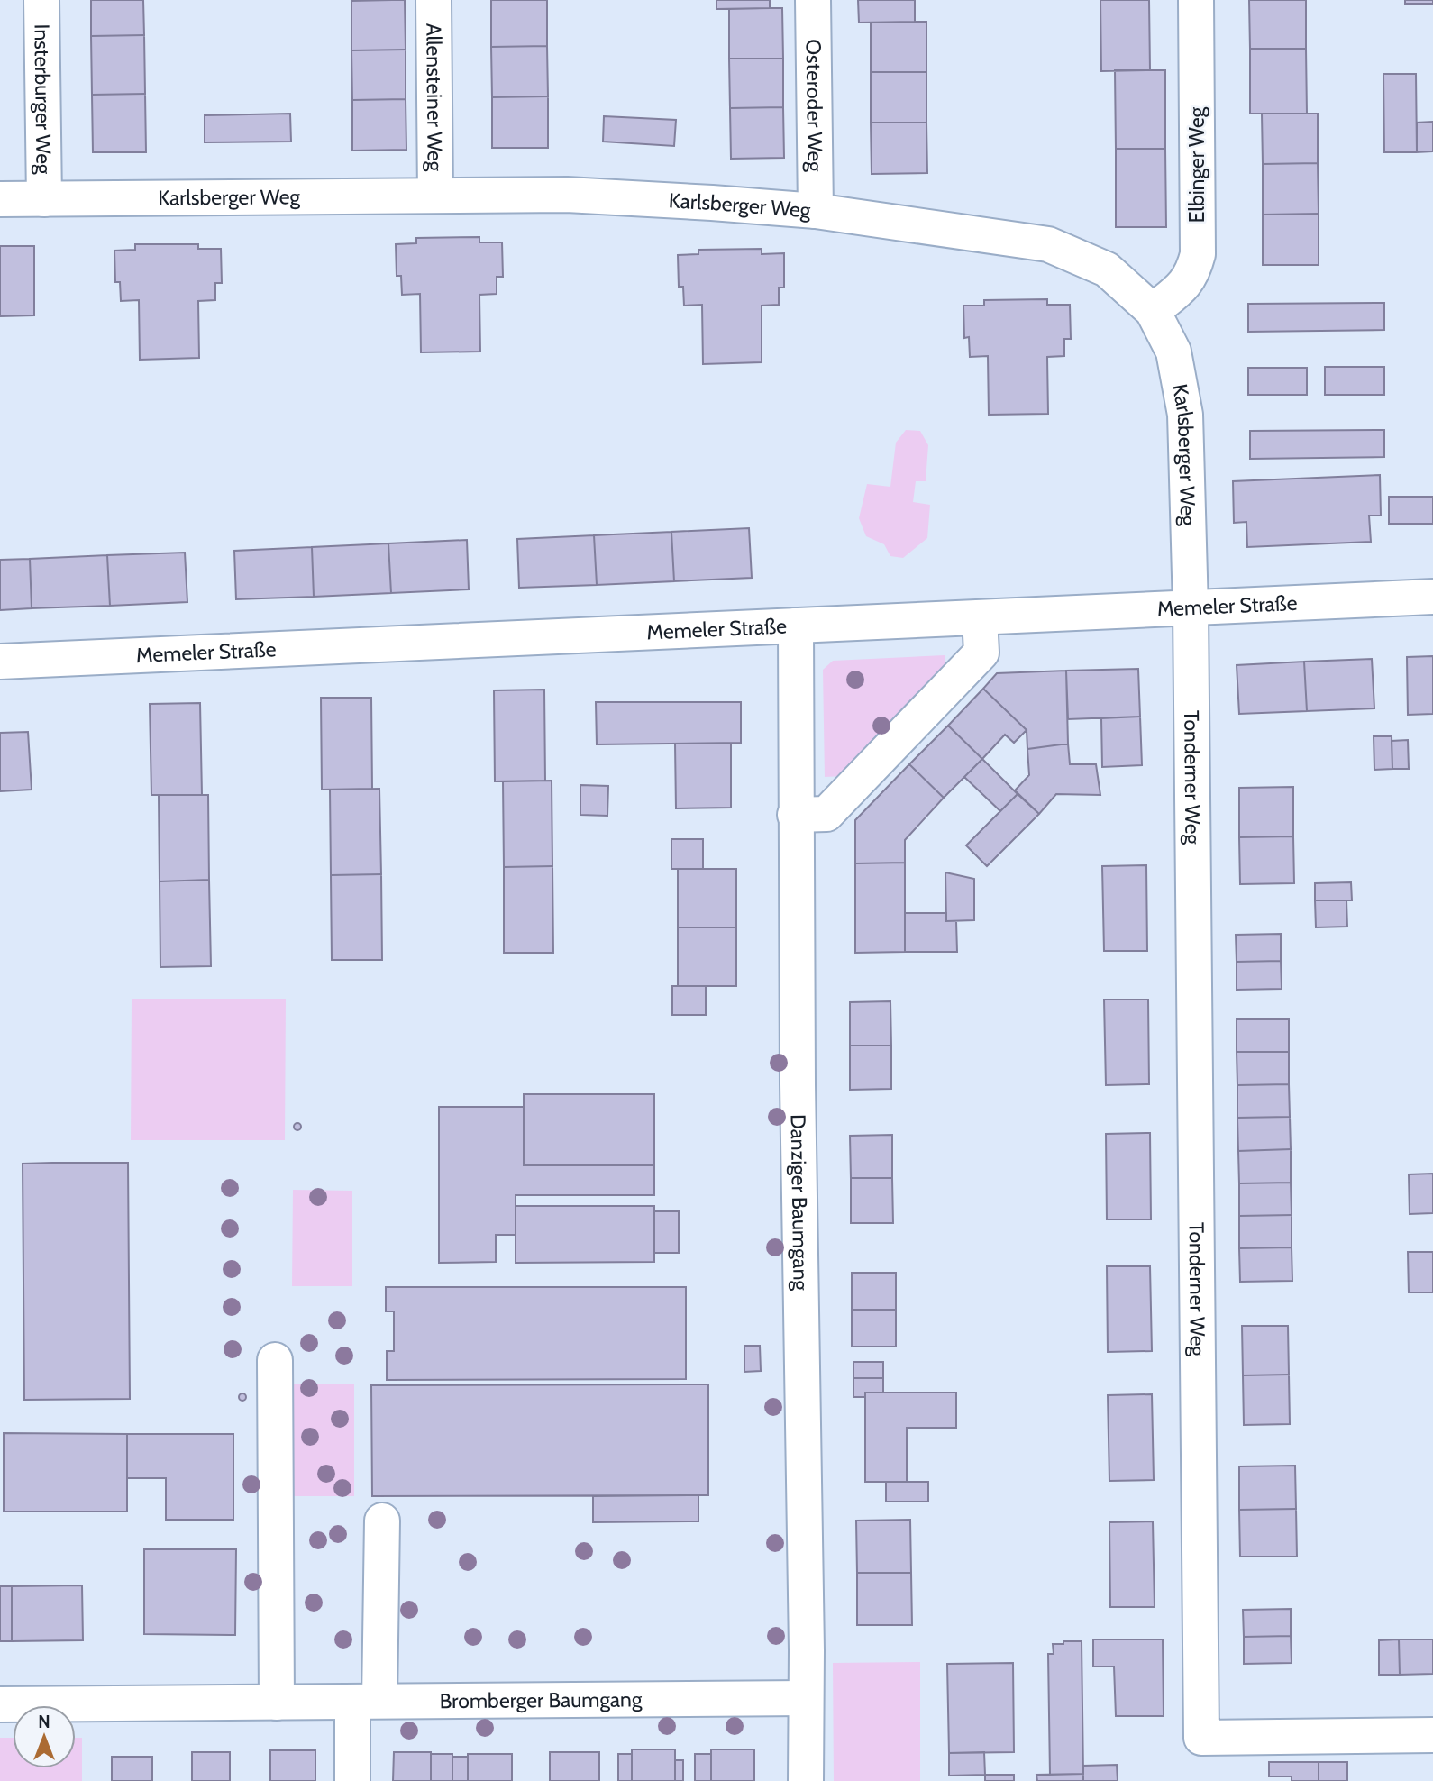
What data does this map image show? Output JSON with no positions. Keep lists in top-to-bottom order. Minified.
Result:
{"streets":{"street":["Allensteiner Weg","Insterburger Weg","Osteroder Weg","Elbinger Weg","Karlsberger Weg","Memeler Straße","Tonderner Weg","Danziger Baumgang","Bromberger Baumgang"]},"crossings":[["Allensteiner Weg","Karlsberger Weg"],["Insterburger Weg","Karlsberger Weg"],["Osteroder Weg","Karlsberger Weg"],["Elbinger Weg","Karlsberger Weg"],["Karlsberger Weg","Memeler Straße"],["Karlsberger Weg","Tonderner Weg"],["Memeler Straße","Tonderner Weg"],["Memeler Straße","Danziger Baumgang"],["Danziger Baumgang","Bromberger Baumgang"]],"north":"top"}
